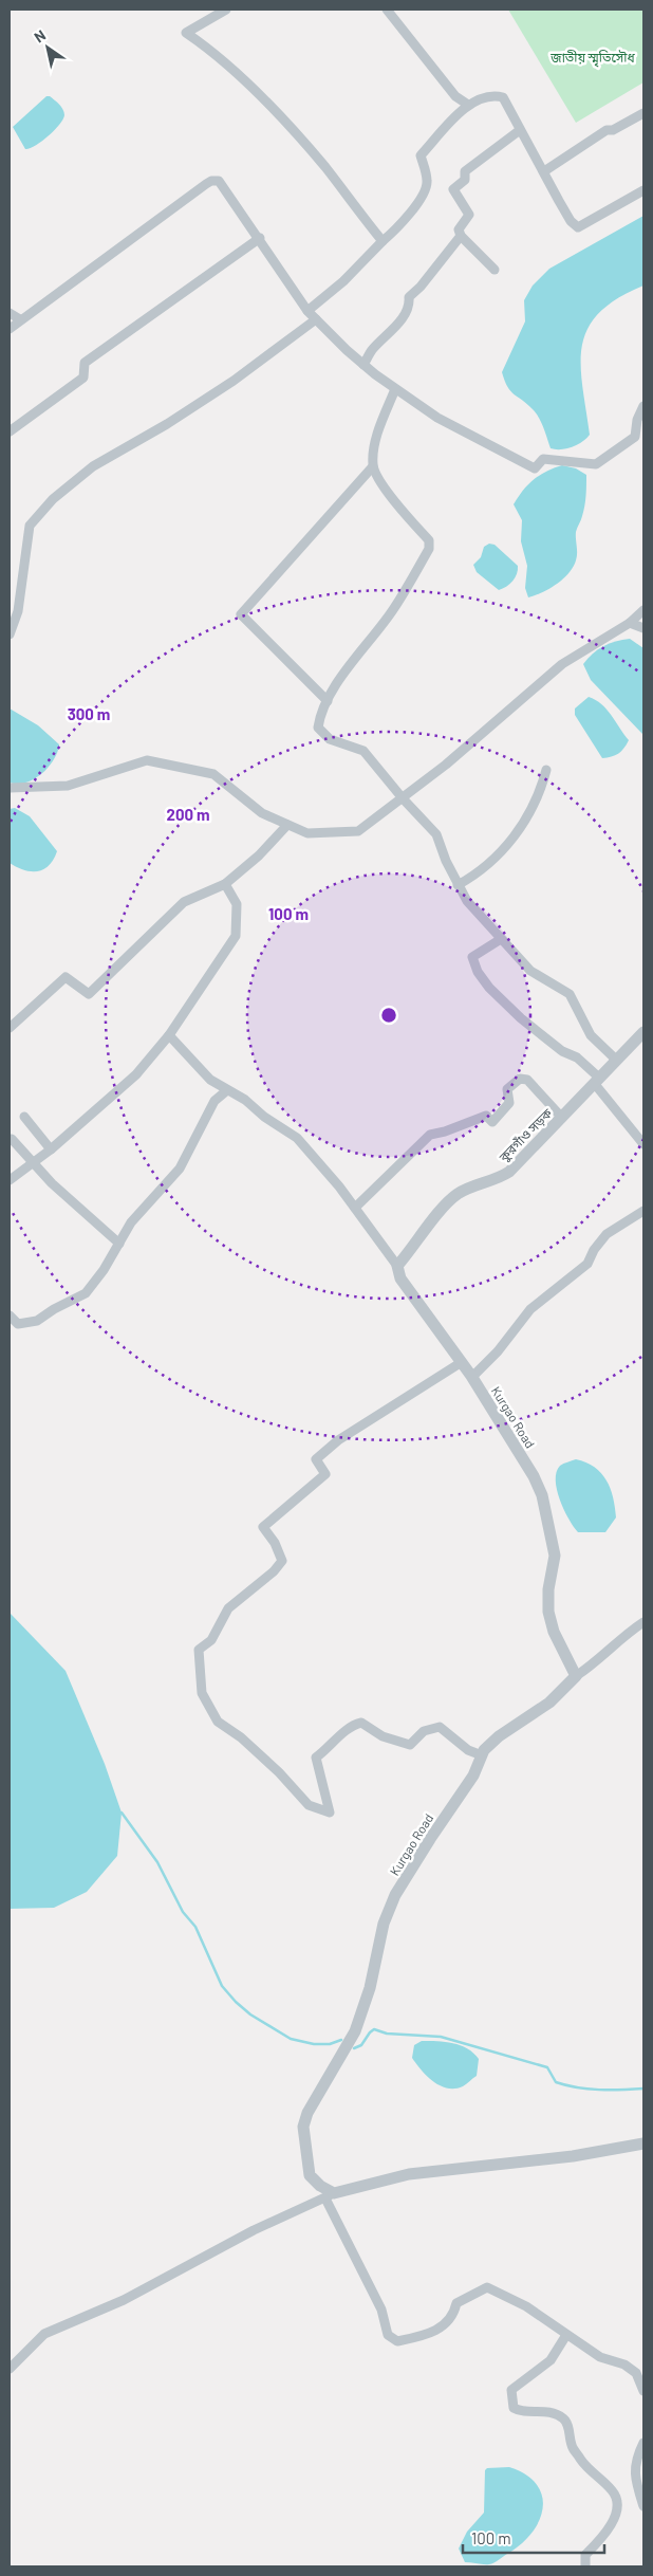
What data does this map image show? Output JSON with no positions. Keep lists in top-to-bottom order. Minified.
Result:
{"streets":{"street":["কুরগাঁও সড়ক","Kurgao Road"]},"crossings":[["কুরগাঁও সড়ক","Kurgao Road"]],"parks":["জাতীয় স্মৃতিসৌধ"],"scale_bar":"100 m","north":"top left","rings":["300 m","200 m","100 m"]}
